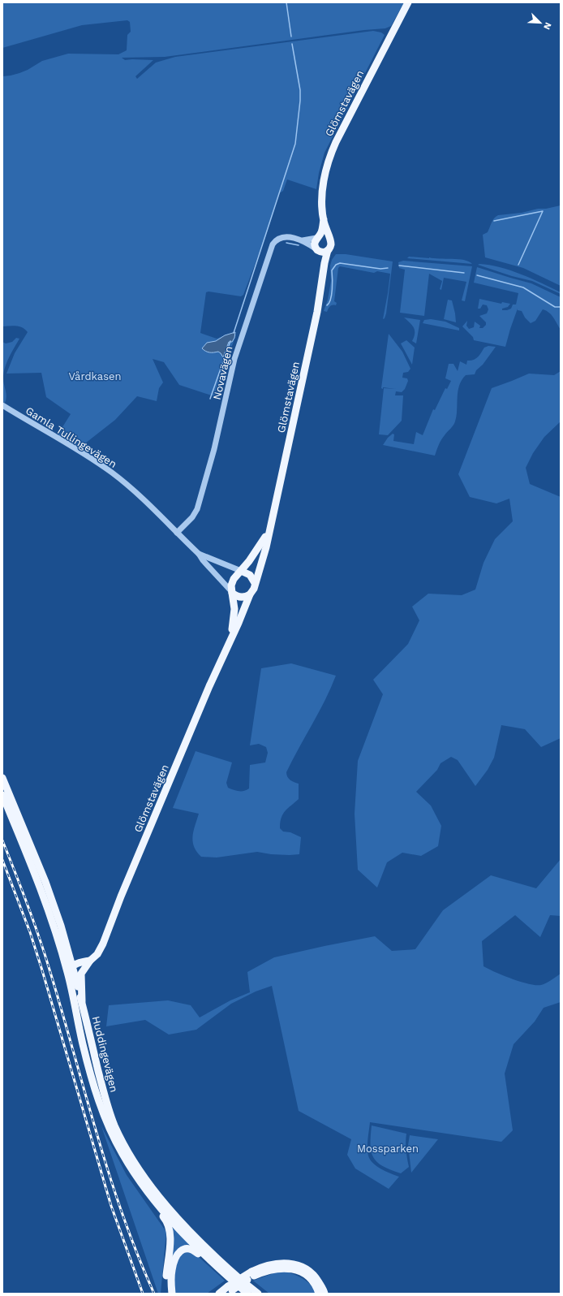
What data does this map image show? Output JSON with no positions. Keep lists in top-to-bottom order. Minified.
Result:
{"streets":{"main road":["Glömstavägen","Huddingevägen"],"street":["Novavägen","Gamla Tullingevägen"]},"crossings":[["Glömstavägen","Novavägen"],["Glömstavägen","Gamla Tullingevägen"],["Glömstavägen","Huddingevägen"],["Novavägen","Gamla Tullingevägen"]],"parks":["Vårdkasen","Mossparken"],"north":"bottom right"}
